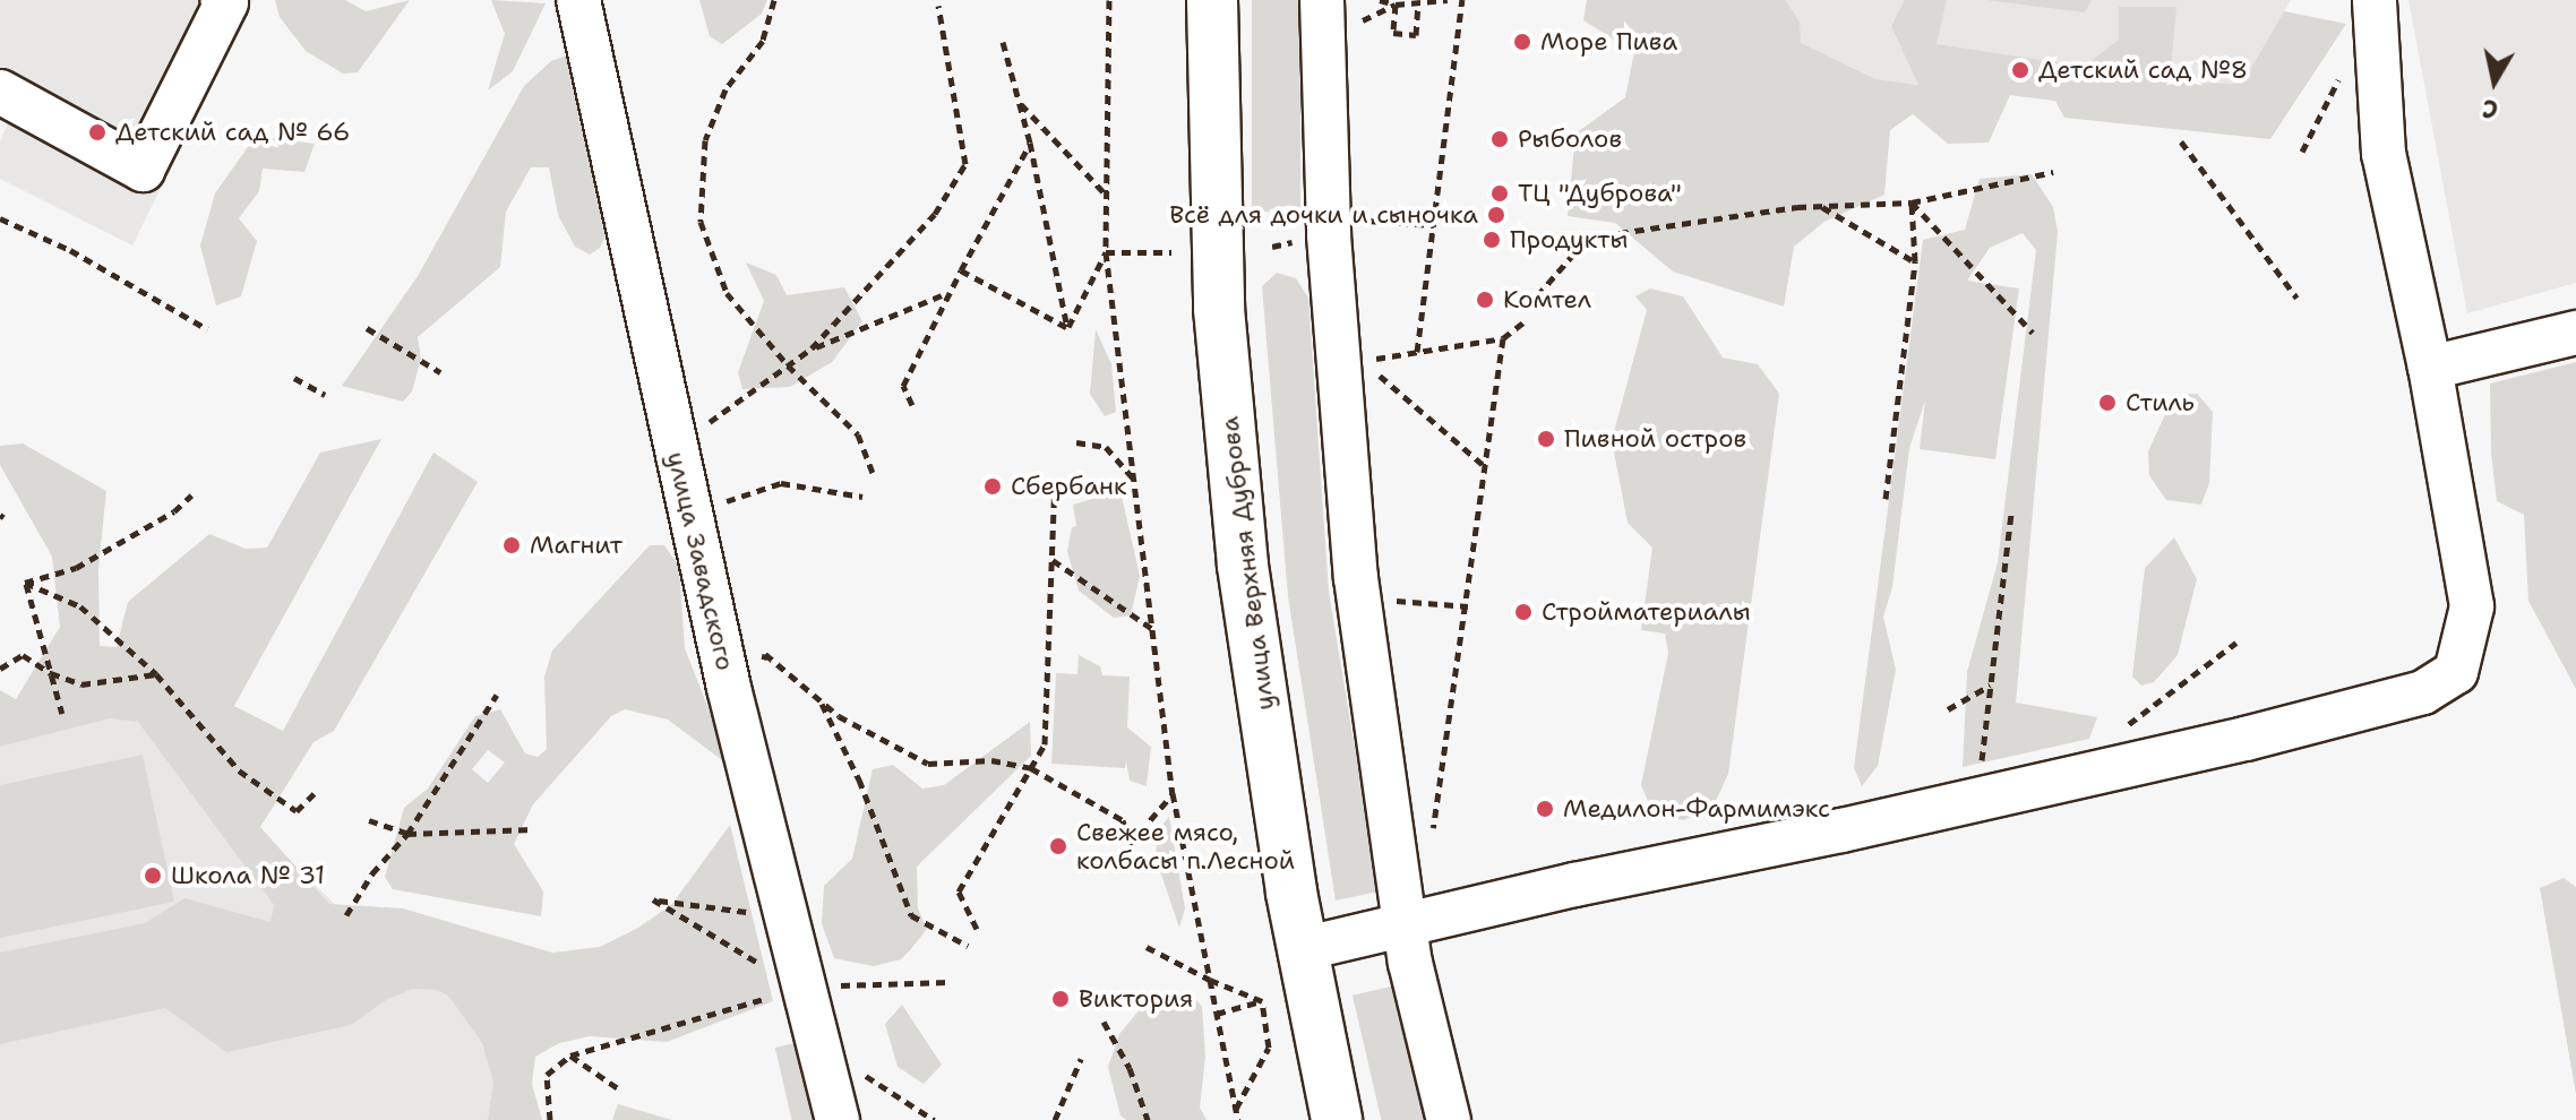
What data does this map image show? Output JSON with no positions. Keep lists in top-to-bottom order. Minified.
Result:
{"streets":{"main road":["улица Верхняя Дуброва"],"street":["улица Завадского"]},"places":["Море Пива","Детский сад №8","Детский сад № 66","Рыболов","ТЦ \"Дуброва\"","Всё для дочки и сыночка","Продукты","Комтел","Стиль","Пивной остров","Сбербанк","Магнит","Стройматериалы","Медилон-Фармимэкс","Свежее мясо, колбасы п.Лесной","Школа № 31","Виктория"],"north":"bottom"}
